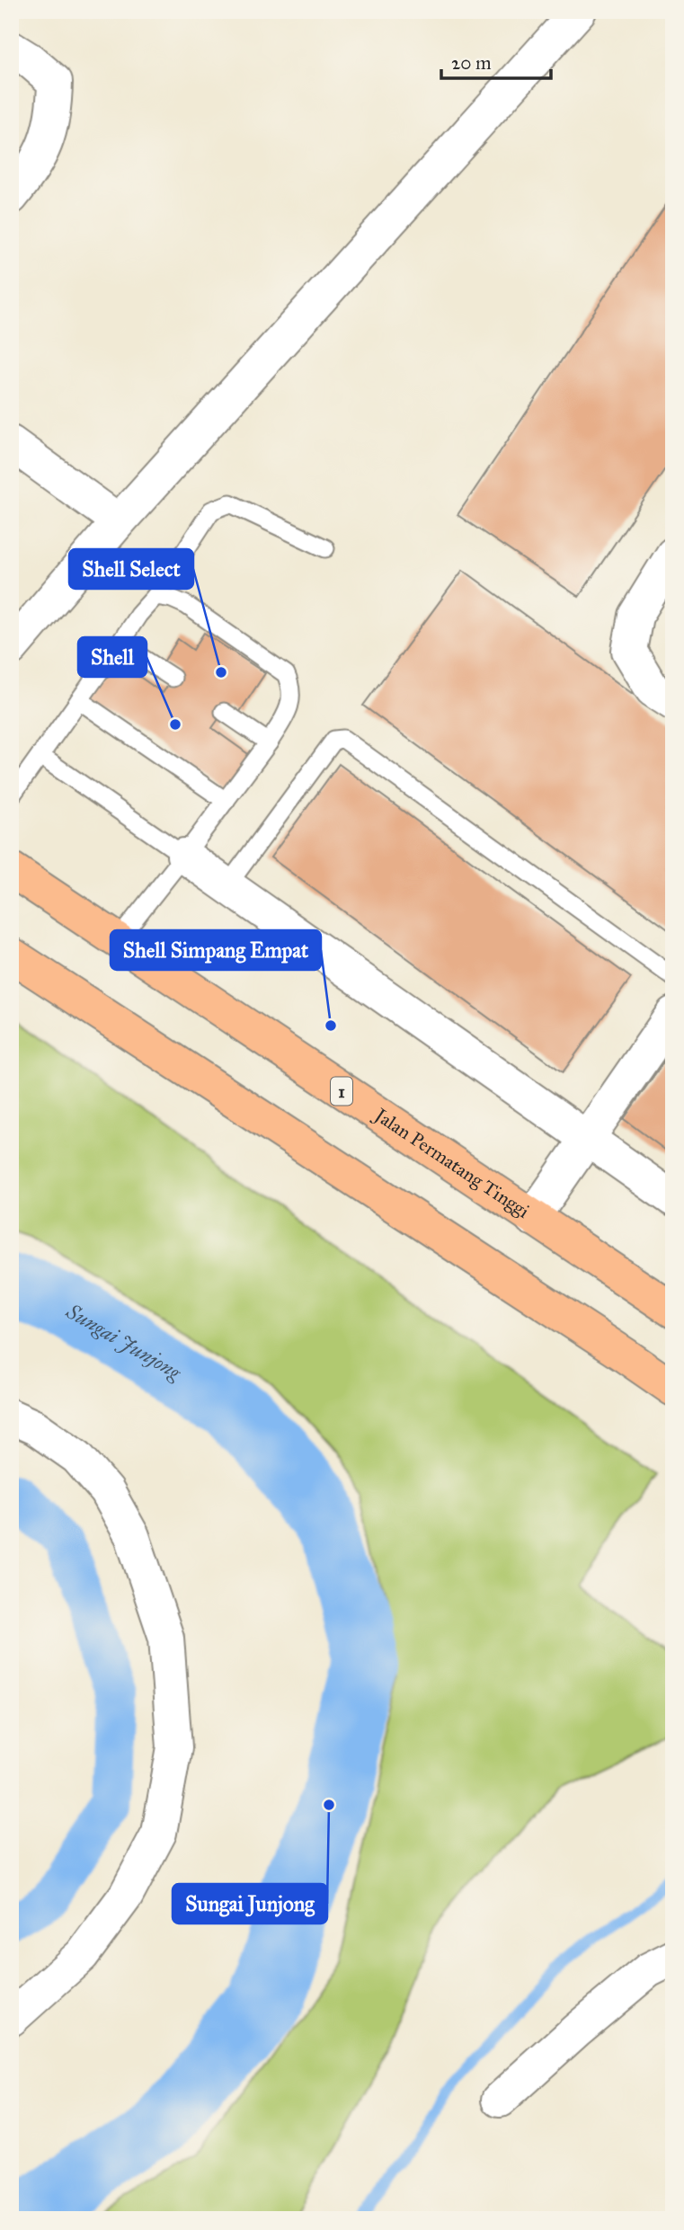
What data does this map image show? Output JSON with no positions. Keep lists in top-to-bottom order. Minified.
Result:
{"streets":{"highway":["1","Jalan Permatang Tinggi"]},"water":["Sungai Junjong"],"places":["Shell Select","Shell","Shell Simpang Empat","Sungai Junjong"],"scale_bar":"20 m"}
